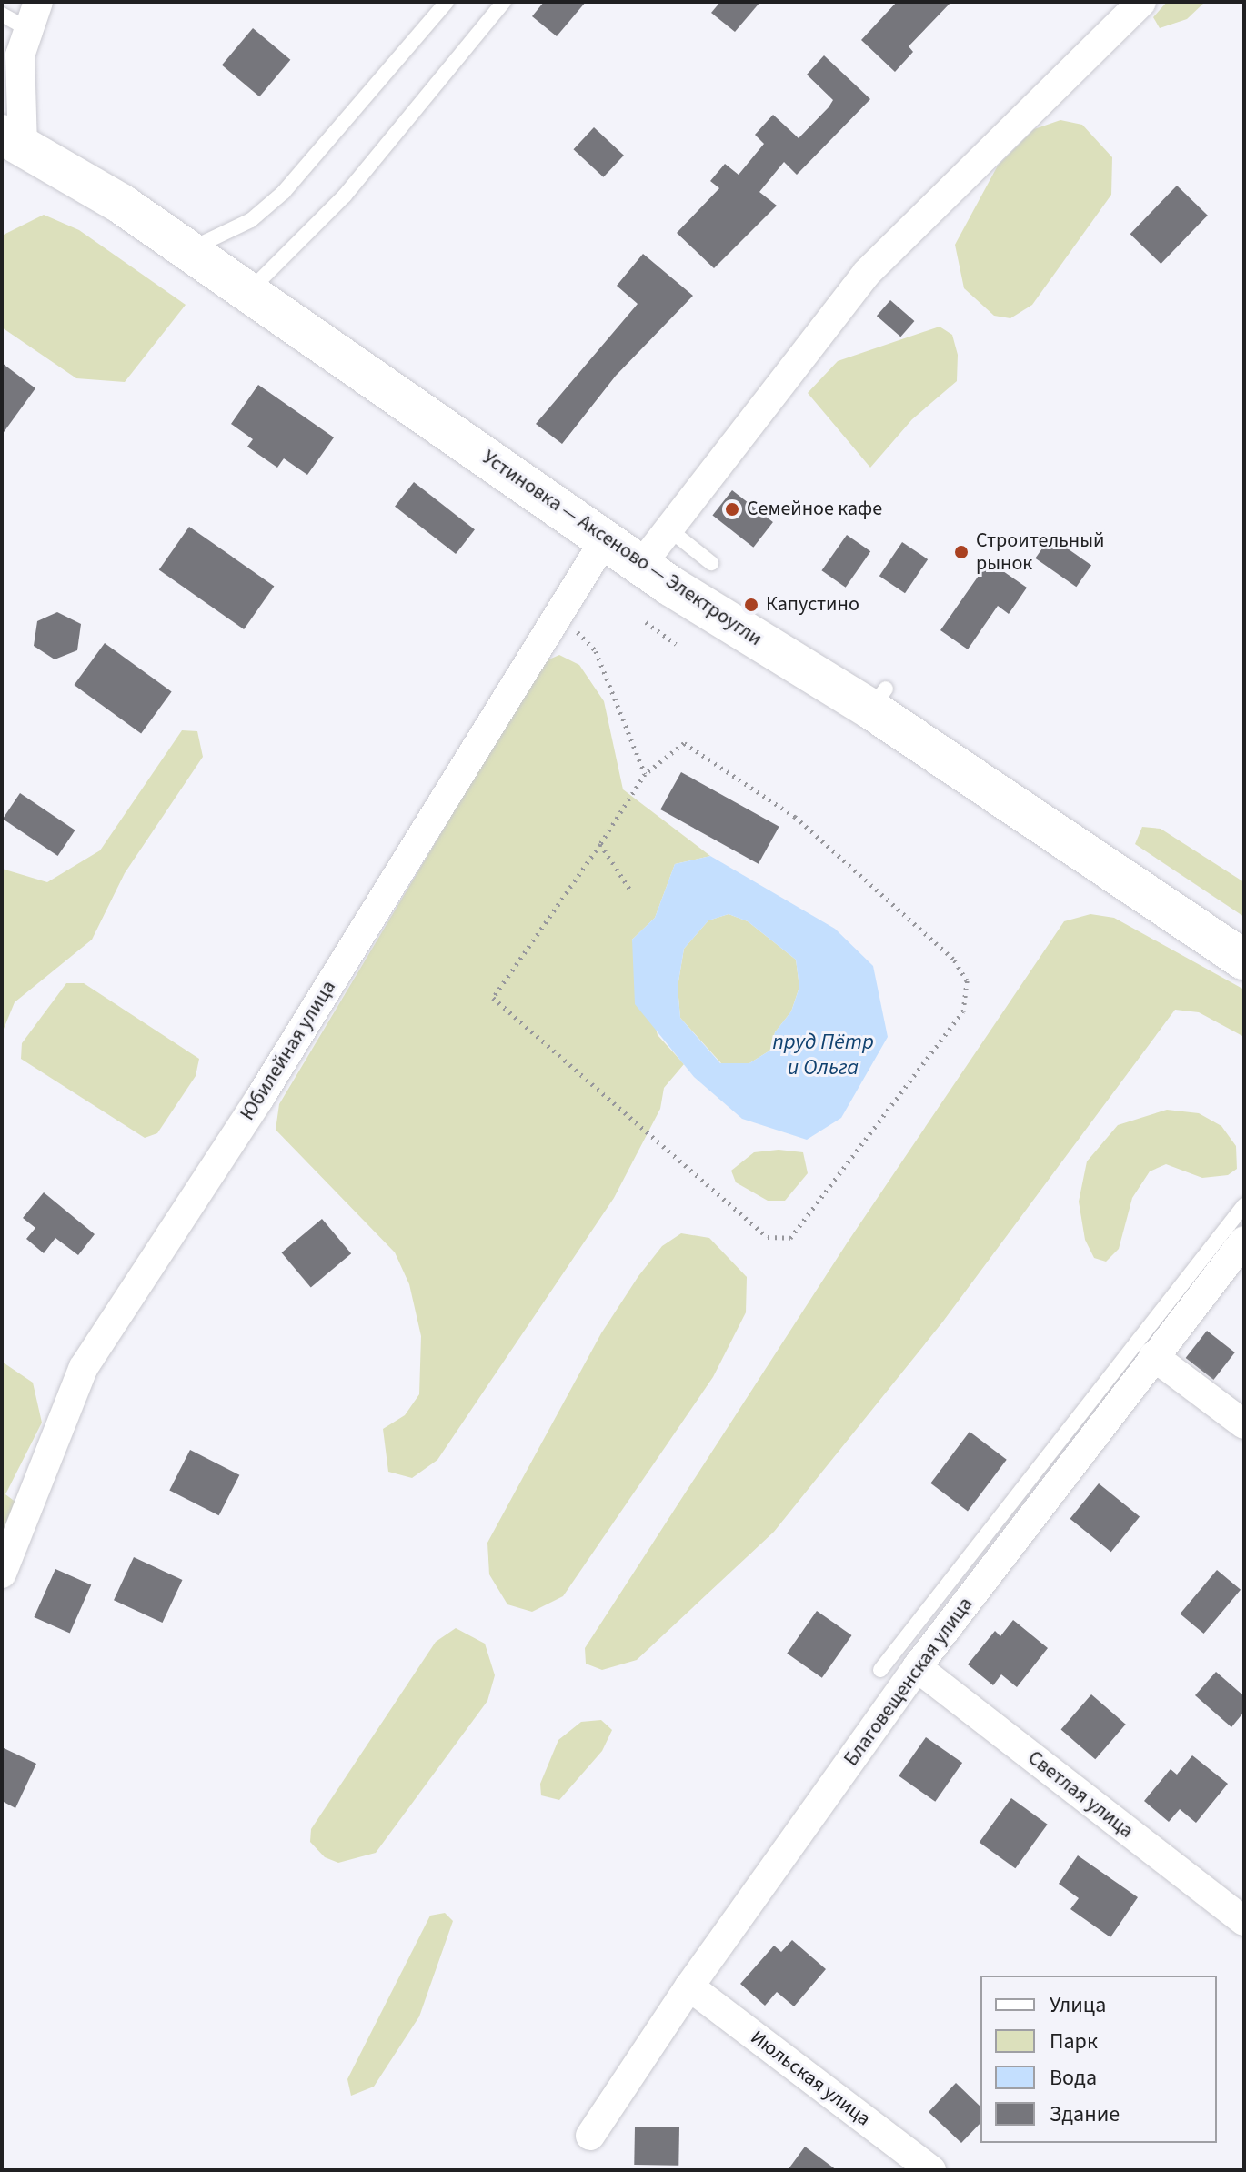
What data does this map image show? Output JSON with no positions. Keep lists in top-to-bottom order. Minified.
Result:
{"streets":{"main road":["Устиновка — Аксеново — Электроугли"],"street":["Юбилейная улица","Благовещенская улица","Светлая улица","Июльская улица"]},"crossings":[["Устиновка — Аксеново — Электроугли","Юбилейная улица"],["Благовещенская улица","Светлая улица"],["Благовещенская улица","Июльская улица"]],"water":["пруд Пётр и Ольга"],"places":["Семейное кафе","Строительный рынок","Капустино"],"legend":["Улица","Парк","Вода","Здание"]}
